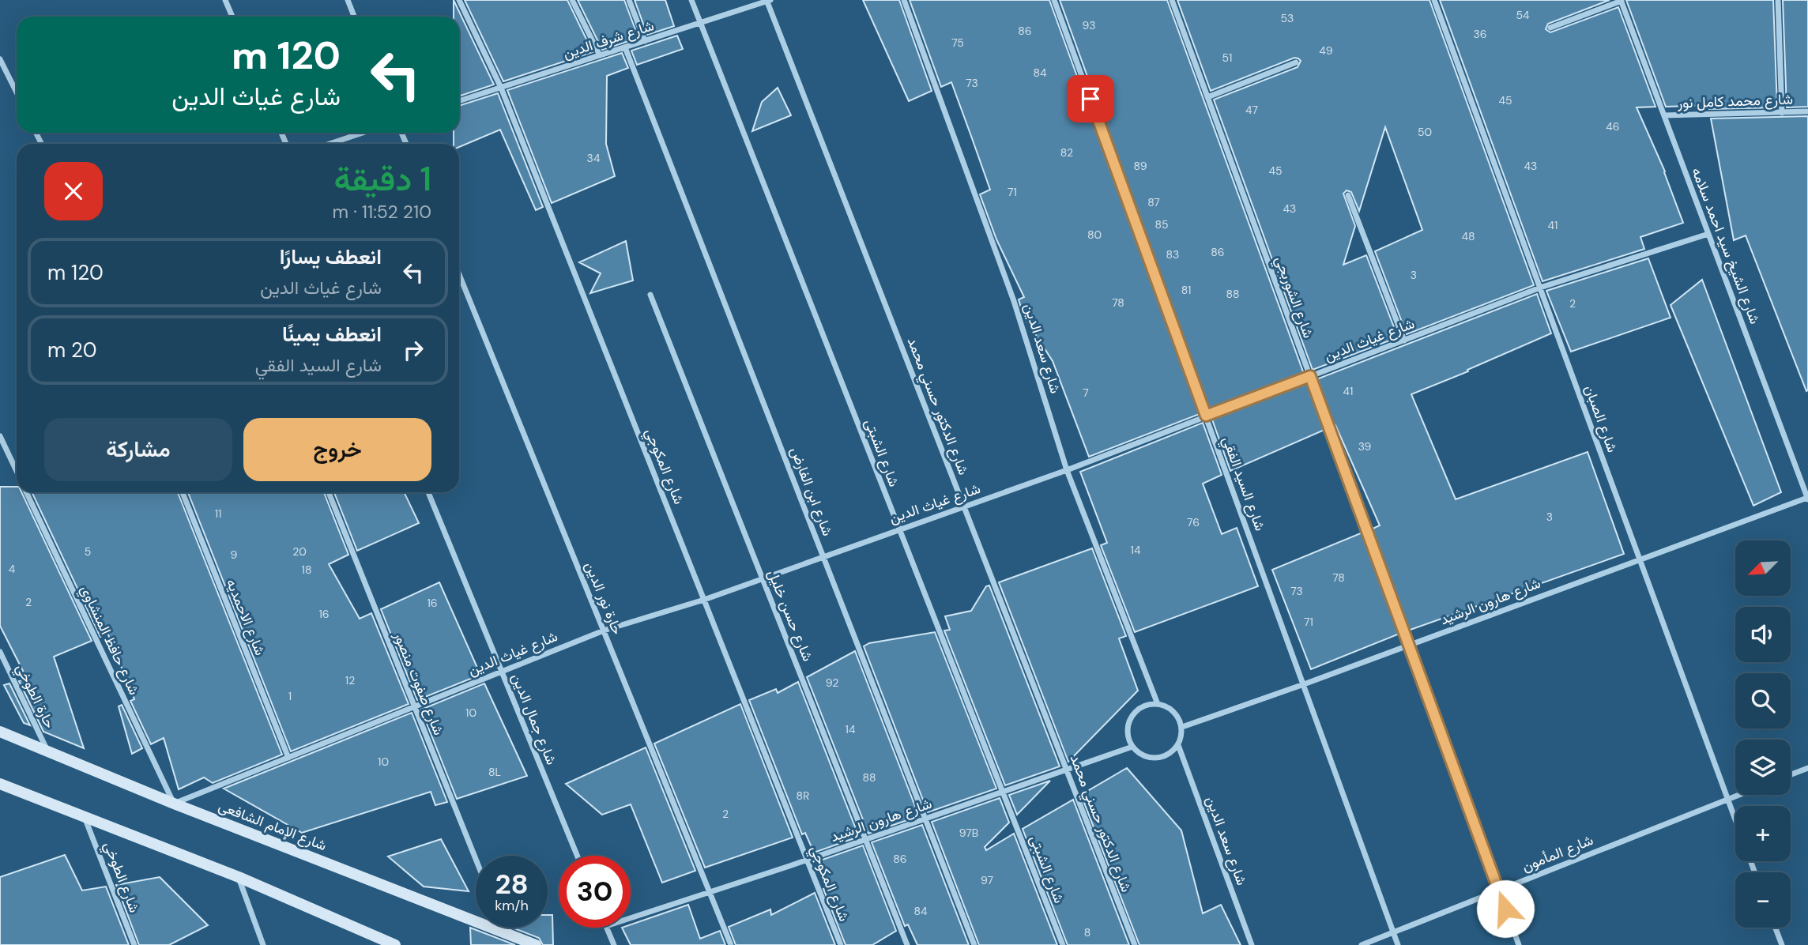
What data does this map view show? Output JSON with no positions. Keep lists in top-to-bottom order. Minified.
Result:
{"streets":{"main road":["شارع الإمام الشافعى"],"street":["شارع شرف الدين","شارع محمد كامل نور","شارع الشيخ سيد احمد سلامه","شارع الشوربجي","شارع غياث الدين","شارع سعد الدين","شارع الدكتور حسني محمد","شارع الصبان","شارع الشبتى","شارع المكوجي","شارع السيد الفقي","شارع ابن الفارض","حارة نور الدين","شارع هارون الرشيد","شارع حسن خليل","شارع الاحمديه","شارع حافظ المنشاوي","شارع صفوت منصور","حارة الطوخي","شارع جمال الدين","شارع المأمون","شارع الطوخي"]},"crossings":[["شارع شرف الدين","شارع الدكتور حسني محمد"],["شارع شرف الدين","شارع الشبتى"],["شارع شرف الدين","شارع المكوجي"],["شارع شرف الدين","شارع ابن الفارض"],["شارع محمد كامل نور","شارع الشيخ سيد احمد سلامه"],["شارع الشيخ سيد احمد سلامه","شارع غياث الدين"],["شارع الشيخ سيد احمد سلامه","شارع هارون الرشيد"],["شارع الشوربجي","شارع غياث الدين"],["شارع الشوربجي","شارع هارون الرشيد"],["شارع الشوربجي","شارع المأمون"],["شارع غياث الدين","شارع سعد الدين"],["شارع غياث الدين","شارع الدكتور حسني محمد"],["شارع غياث الدين","شارع الصبان"],["شارع غياث الدين","شارع الشبتى"],["شارع غياث الدين","شارع المكوجي"],["شارع غياث الدين","شارع السيد الفقي"],["شارع غياث الدين","شارع ابن الفارض"],["شارع غياث الدين","حارة نور الدين"],["شارع غياث الدين","شارع حسن خليل"],["شارع غياث الدين","شارع الاحمديه"],["شارع غياث الدين","شارع حافظ المنشاوي"],["شارع غياث الدين","شارع صفوت منصور"],["شارع غياث الدين","شارع جمال الدين"],["شارع غياث الدين","شارع الإمام الشافعى"],["شارع سعد الدين","شارع هارون الرشيد"],["شارع الدكتور حسني محمد","شارع هارون الرشيد"],["شارع الصبان","شارع هارون الرشيد"],["شارع الصبان","شارع المأمون"],["شارع الشبتى","شارع هارون الرشيد"],["شارع المكوجي","شارع هارون الرشيد"],["شارع السيد الفقي","شارع هارون الرشيد"],["شارع السيد الفقي","شارع المأمون"],["شارع ابن الفارض","شارع هارون الرشيد"],["حارة نور الدين","شارع هارون الرشيد"],["شارع هارون الرشيد","شارع حسن خليل"],["شارع حافظ المنشاوي","شارع الإمام الشافعى"],["حارة الطوخي","شارع الإمام الشافعى"]],"house_numbers":["54","53","93","86","36","75","49","51","84","73","45","47","46","50","82","34","89","43","45","71","87","43","85","41","80","48","86","83","3","81","88","78","2","41","7","39","11","3","76","14","5","20","9","4","18","78","73","2","16","16","71","12","92","1","10","14","10","8L","88","8R","2","97B","86","97","84","8"],"north":"bottom left","page":{"turn":["120 m","شارع غياث الدين"],"heading":["1 دقيقة","210 m · 11:52"],"list":[{"name":"انعطف يسارًا","note":"شارع غياث الدين","value":"120 m"},{"name":"انعطف يمينًا","note":"شارع السيد الفقي","value":"20 m"}],"buttons":["خروج","مشاركة"],"map_buttons":["+","−"],"speed":"28 km/h","limit":"30"}}
